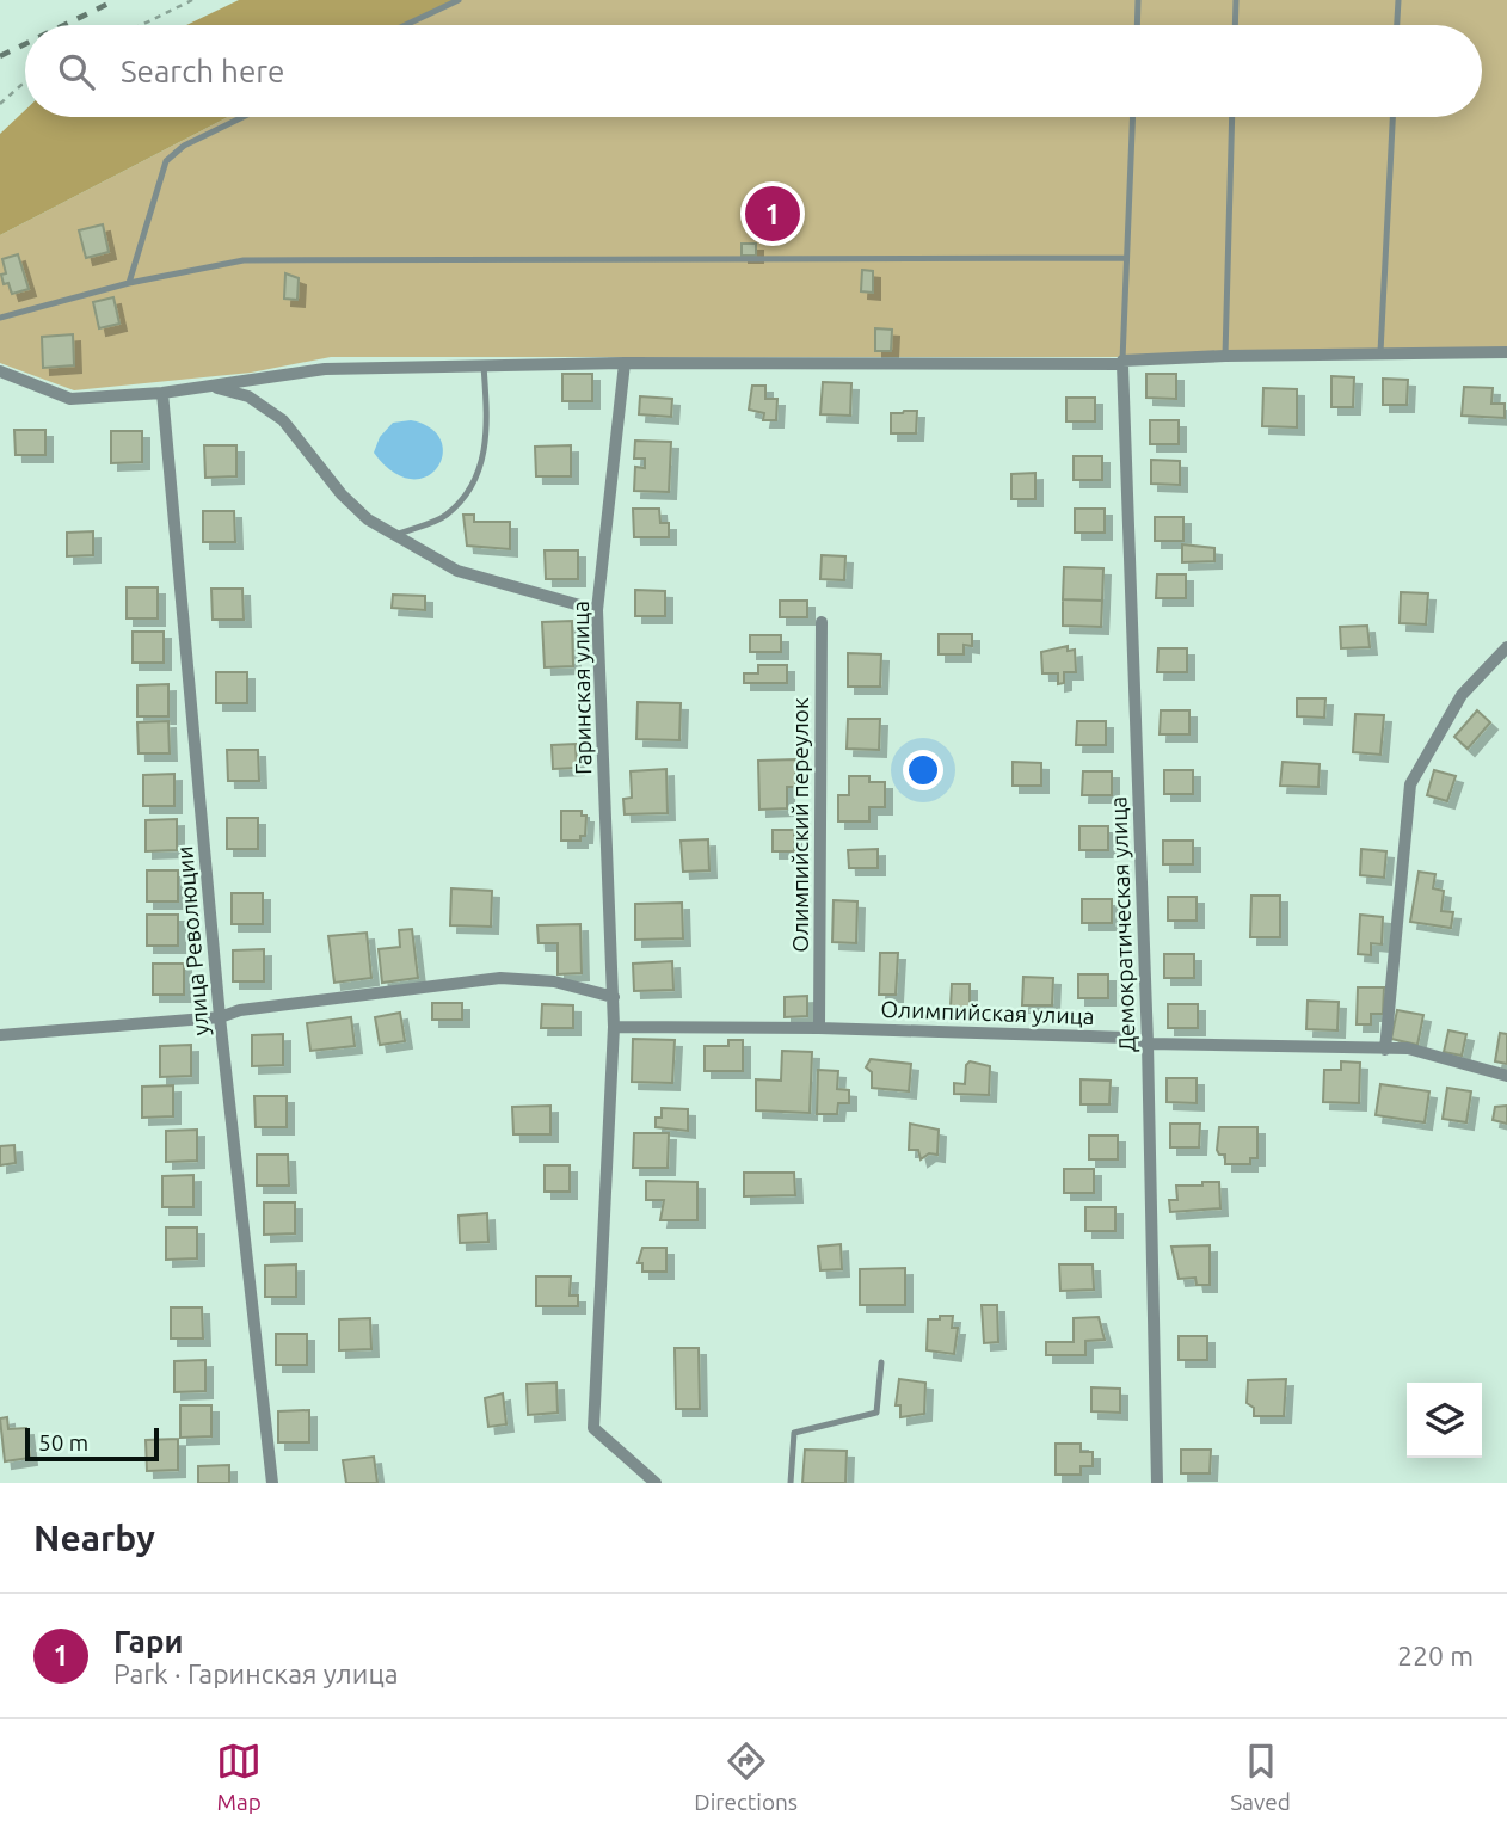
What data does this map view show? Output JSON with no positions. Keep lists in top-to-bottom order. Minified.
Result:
{"streets":{"street":["Гаринская улица","Олимпийский переулок","Демократическая улица","улица Революции","Олимпийская улица"]},"crossings":[["Гаринская улица","Олимпийская улица"],["Олимпийский переулок","Олимпийская улица"],["Демократическая улица","Олимпийская улица"]],"scale_bar":"50 m","page":{"search":"Search here","pins":"1","scale":"50 m","heading":"Nearby","list":[{"mark":"1","name":"Гари","note":"Park · Гаринская улица","value":"220 m"}],"nav":["Map","Directions","Saved"]}}
